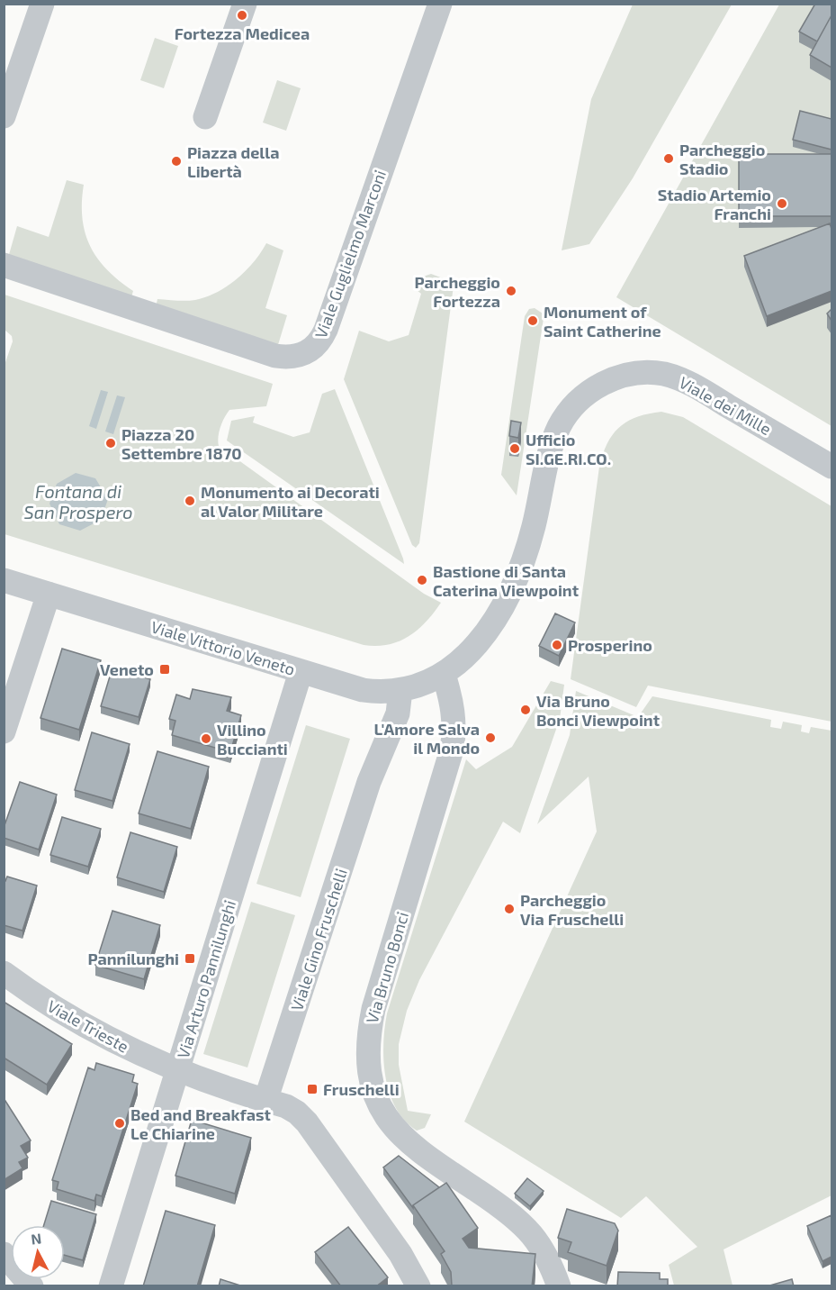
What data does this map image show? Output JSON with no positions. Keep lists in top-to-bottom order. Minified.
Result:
{"streets":{"street":["Viale Guglielmo Marconi","Viale dei Mille","Viale Vittorio Veneto","Viale Gino Fruschelli","Via Bruno Bonci","Via Arturo Pannilunghi","Viale Trieste"]},"crossings":[["Viale dei Mille","Viale Vittorio Veneto"],["Viale dei Mille","Via Bruno Bonci"],["Viale Vittorio Veneto","Viale Gino Fruschelli"],["Viale Vittorio Veneto","Via Bruno Bonci"],["Viale Vittorio Veneto","Via Arturo Pannilunghi"],["Via Arturo Pannilunghi","Viale Trieste"]],"water":["Fontana di San Prospero"],"places":{"other":["Fortezza Medicea","Parcheggio Stadio","Piazza della Libertà","Stadio Artemio Franchi","Parcheggio Fortezza","Monument of Saint Catherine","Piazza 20 Settembre 1870","Ufficio SI.GE.RI.CO.","Monumento ai Decorati al Valor Militare","Bastione di Santa Caterina Viewpoint","Prosperino","Via Bruno Bonci Viewpoint","L'Amore Salva il Mondo","Villino Buccianti","Parcheggio Via Fruschelli","Bed and Breakfast Le Chiarine"],"transit":["Veneto","Pannilunghi","Fruschelli"]},"north":"top"}
